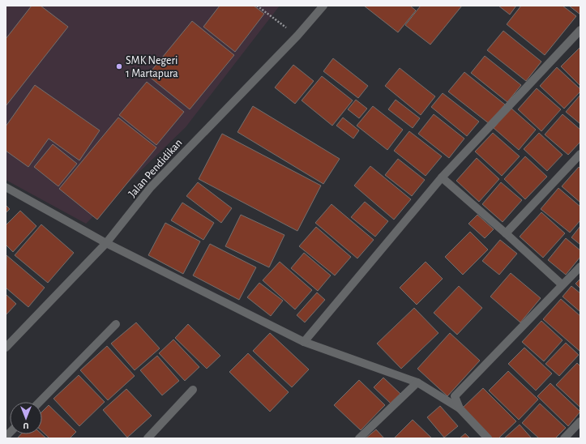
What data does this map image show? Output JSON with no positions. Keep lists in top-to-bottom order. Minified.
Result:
{"streets":{"street":["Jalan Pendidikan"]},"places":["SMK Negeri 1 Martapura"],"north":"bottom"}
